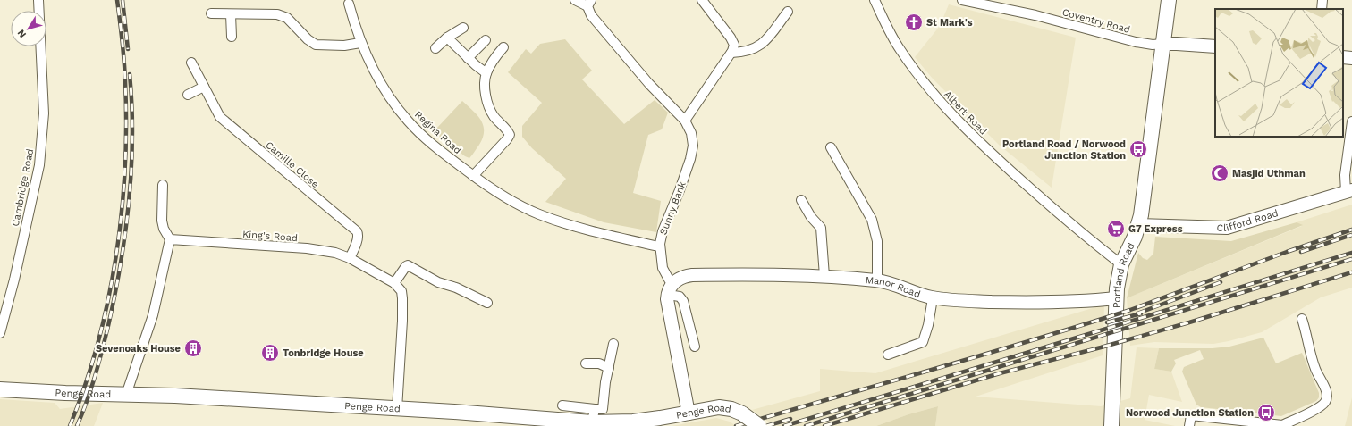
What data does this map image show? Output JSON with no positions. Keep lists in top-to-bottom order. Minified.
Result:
{"streets":{"main road":["Portland Road","Penge Road"],"street":["Coventry Road","Albert Road","Regina Road","Camille Close","Cambridge Road","Sunny Bank","Clifford Road","King's Road","Manor Road"]},"crossings":[["Coventry Road","Portland Road"],["Albert Road","Portland Road"],["Regina Road","Sunny Bank"],["Camille Close","King's Road"],["Sunny Bank","Manor Road"],["Sunny Bank","Penge Road"],["Clifford Road","Portland Road"],["Portland Road","Manor Road"]],"places":{"church":["St Mark's"],"bus stop":["Portland Road / Norwood Junction Station","Norwood Junction Station"],"mosque":["Masjid Uthman"],"supermarket":["G7 Express"],"building":["Sevenoaks House","Tonbridge House"]},"north":"bottom left"}
